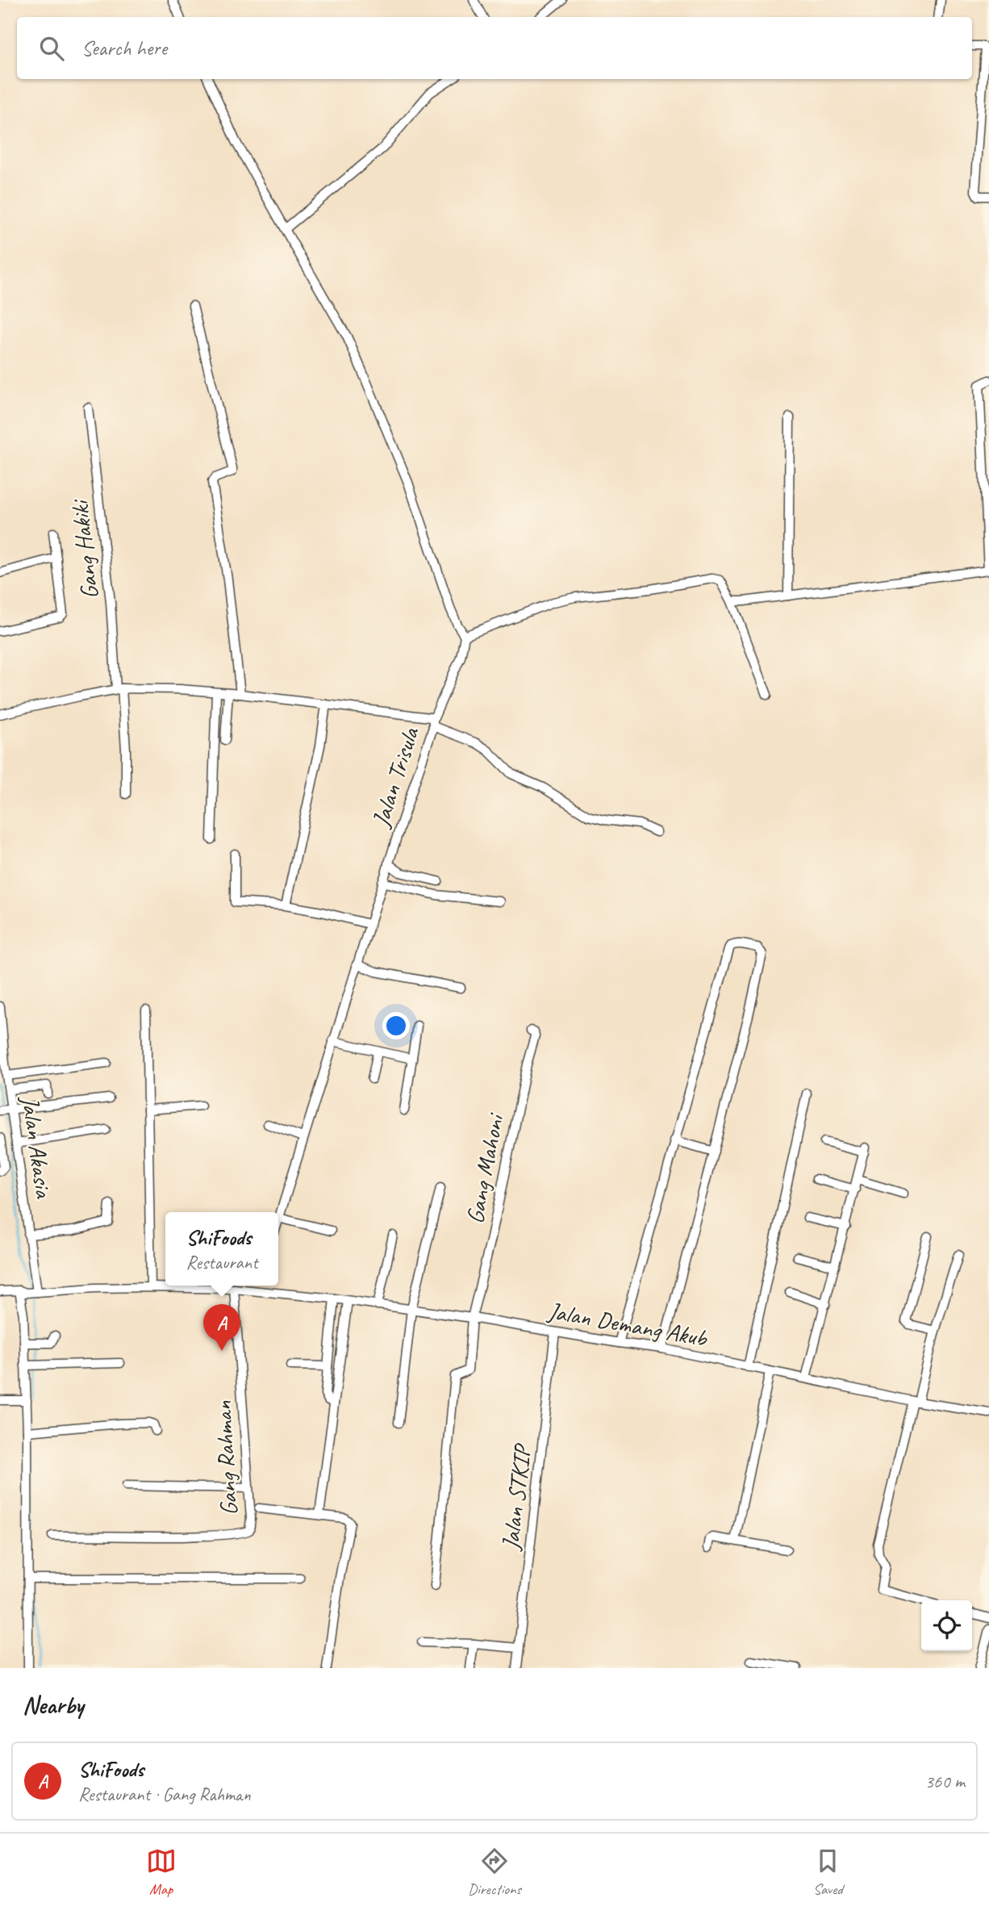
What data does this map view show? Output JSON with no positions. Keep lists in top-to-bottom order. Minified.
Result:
{"streets":{"street":["Gang Hakiki","Jalan Trisula","Jalan Akasia","Gang Mahoni","Jalan Demang Akub","Gang Rahman","Jalan STKIP"]},"crossings":[["Gang Hakiki","Jalan Trisula"],["Jalan Akasia","Jalan Demang Akub"],["Gang Mahoni","Jalan Demang Akub"],["Jalan Demang Akub","Gang Rahman"],["Jalan Demang Akub","Jalan STKIP"]],"page":{"search":"Search here","popup":["ShiFoods","Restaurant"],"pins":"A","heading":"Nearby","list":[{"mark":"A","name":"ShiFoods","note":"Restaurant · Gang Rahman","value":"360 m"}],"nav":["Map","Directions","Saved"]}}
